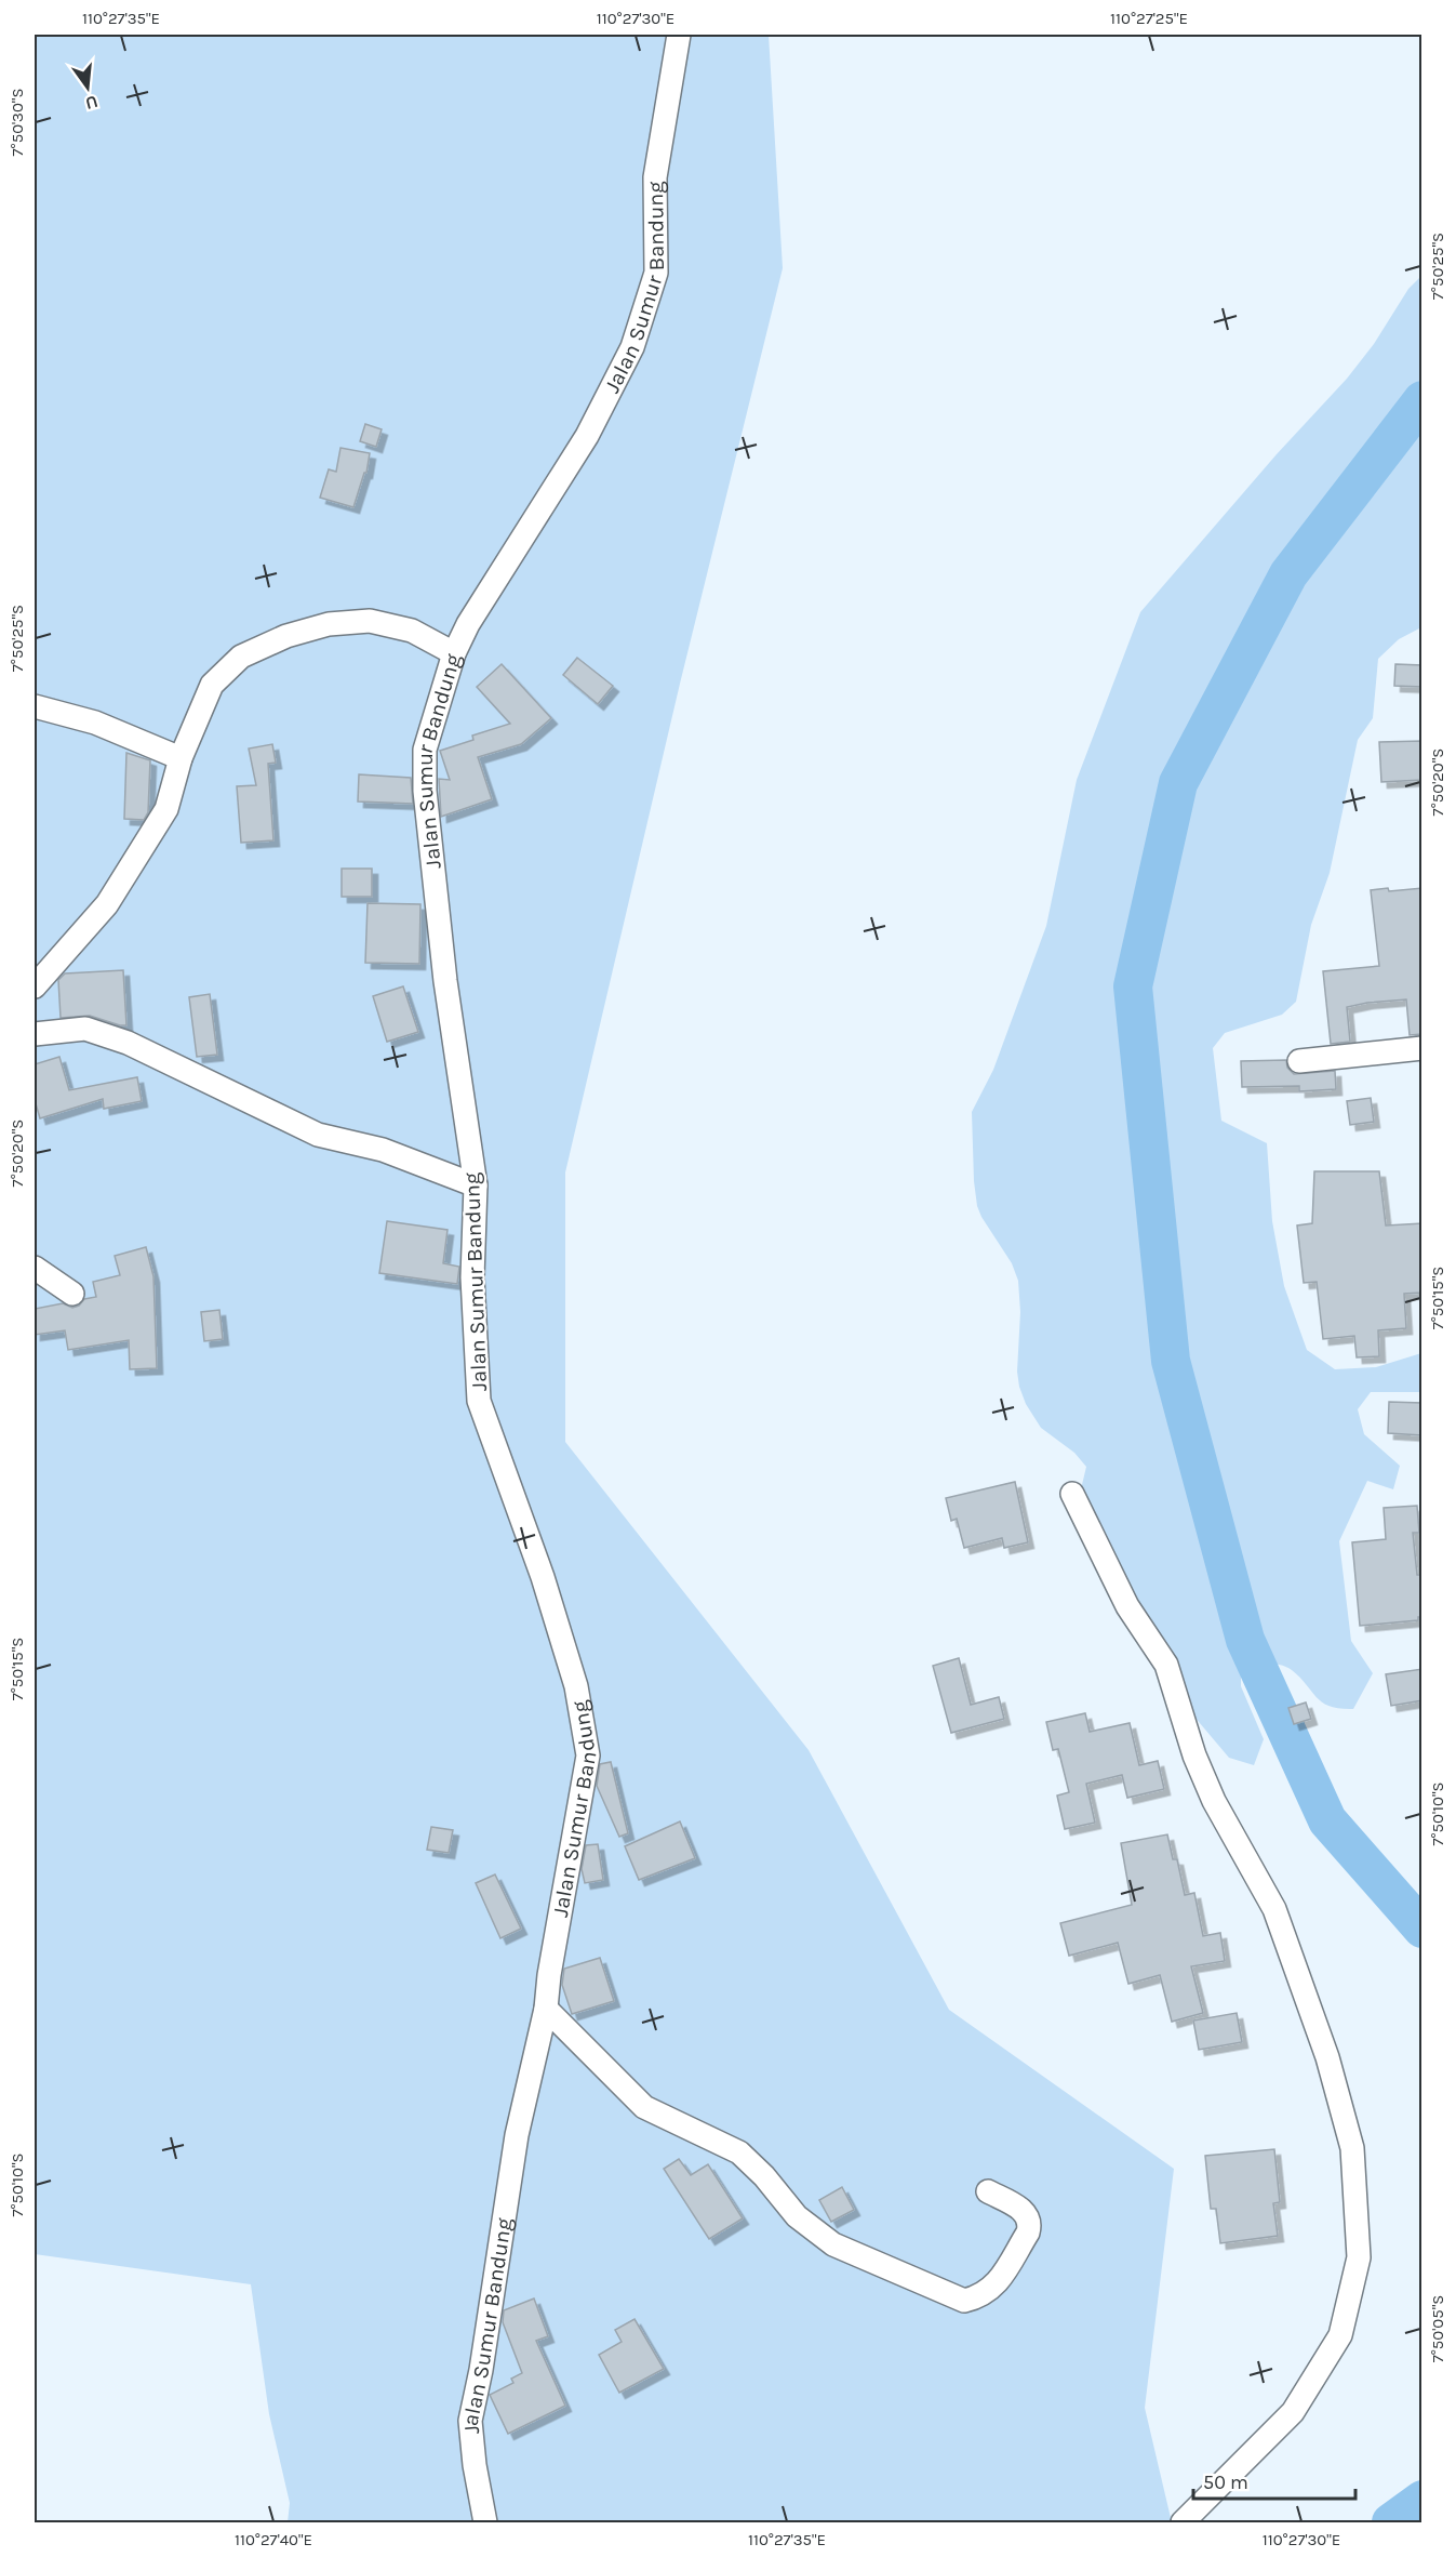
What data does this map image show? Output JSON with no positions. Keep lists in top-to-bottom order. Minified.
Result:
{"streets":{"street":["Jalan Sumur Bandung"]},"scale_bar":"50 m","north":"bottom","coordinates":["110°27'35\"E","110°27'30\"E","110°27'25\"E","7°50'30\"S","7°50'25\"S","7°50'20\"S","7°50'15\"S","7°50'10\"S","7°50'05\"S","110°27'40\"E"]}
